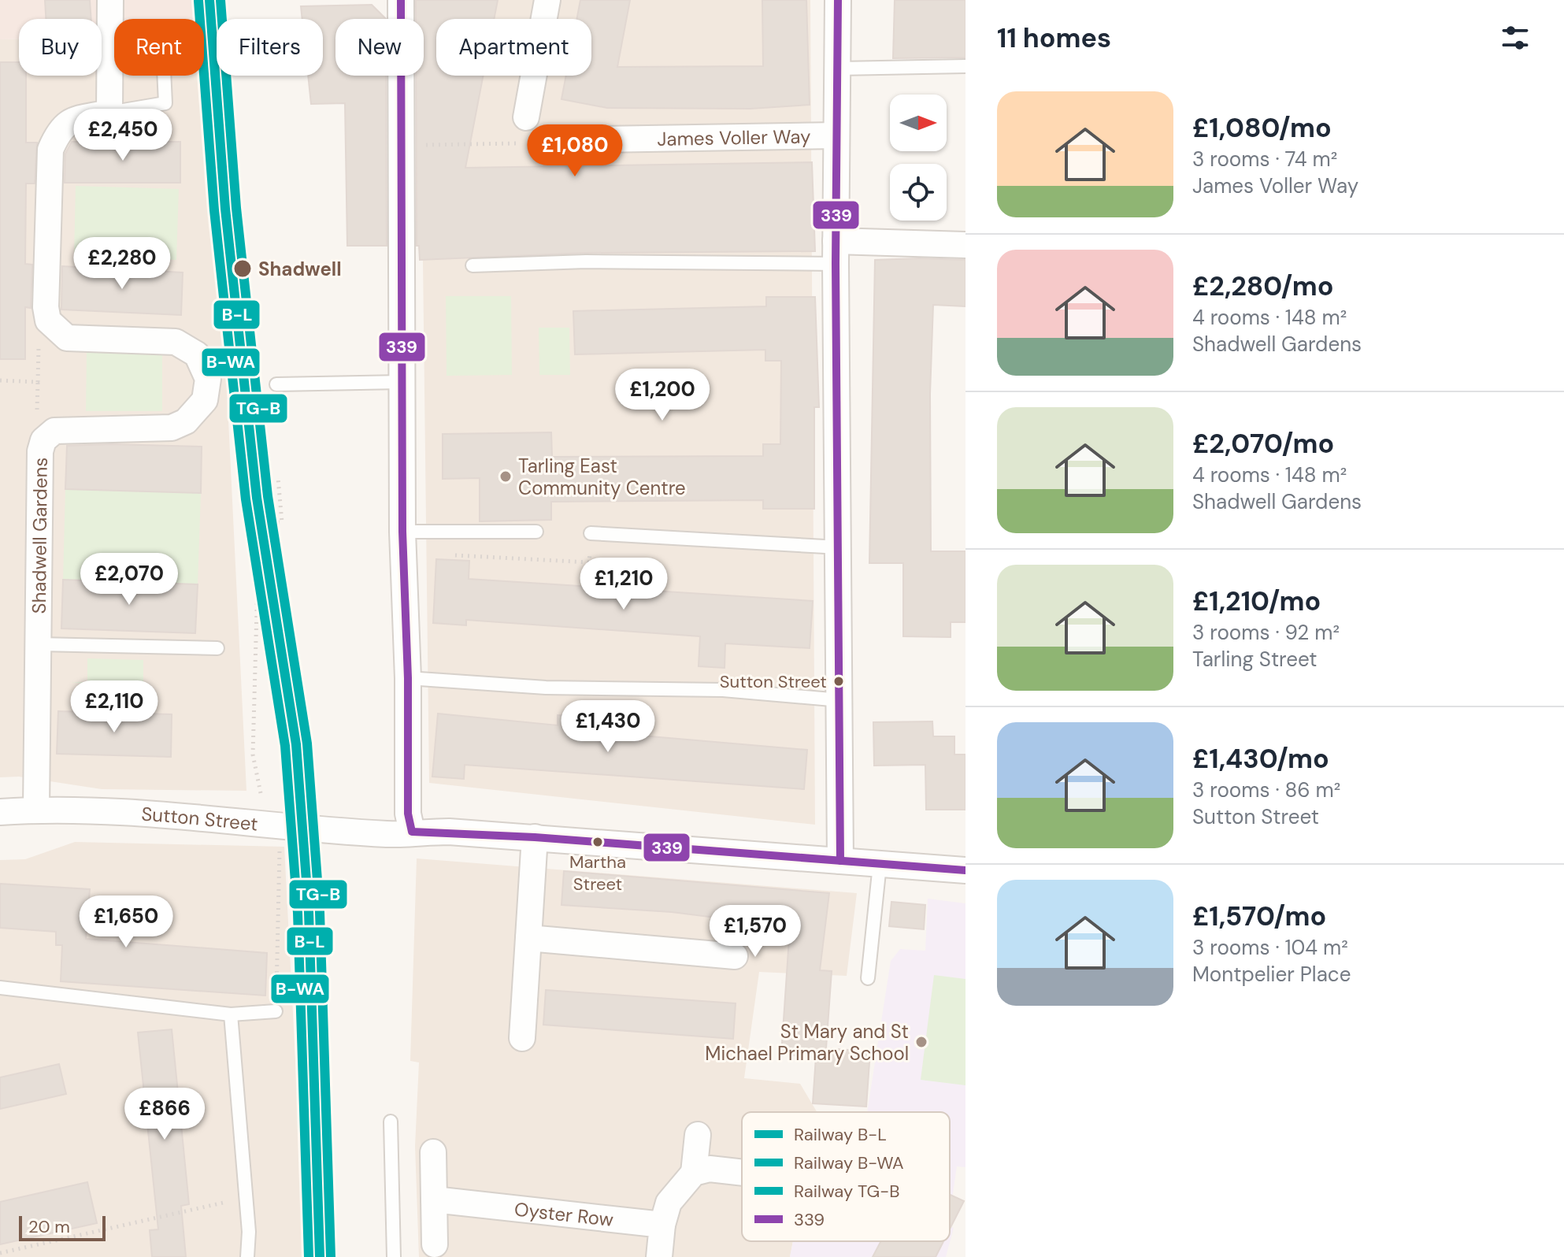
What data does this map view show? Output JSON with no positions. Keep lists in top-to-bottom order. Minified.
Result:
{"streets":{"street":["James Voller Way","Shadwell Gardens","Sutton Street","Oyster Row"]},"crossings":[["Shadwell Gardens","Sutton Street"]],"places":["Shadwell","Tarling East Community Centre","Sutton Street","Martha Street","St Mary and St Michael Primary School"],"lines":["rail line B-L","rail line TG-B","transit line 339","rail line B-WA"],"legend":["Railway B-L","Railway B-WA","Railway TG-B","339"],"scale_bar":"20 m","north":"right","page":{"heading":"11 homes","chip":["Buy","Rent","Filters","New","Apartment"],"list":[{"name":"£1,080/mo","note":"3 rooms · 74 m² · James Voller Way"},{"name":"£2,280/mo","note":"4 rooms · 148 m² · Shadwell Gardens"},{"name":"£2,070/mo","note":"4 rooms · 148 m² · Shadwell Gardens"},{"name":"£1,210/mo","note":"3 rooms · 92 m² · Tarling Street"},{"name":"£1,430/mo","note":"3 rooms · 86 m² · Sutton Street"},{"name":"£1,570/mo","note":"3 rooms · 104 m² · Montpelier Place"}],"price":["£2,450","£1,080","£2,280","£1,200","£2,070","£1,210","£2,110","£1,430","£1,650","£1,570","£866"],"scale":"20 m"}}
